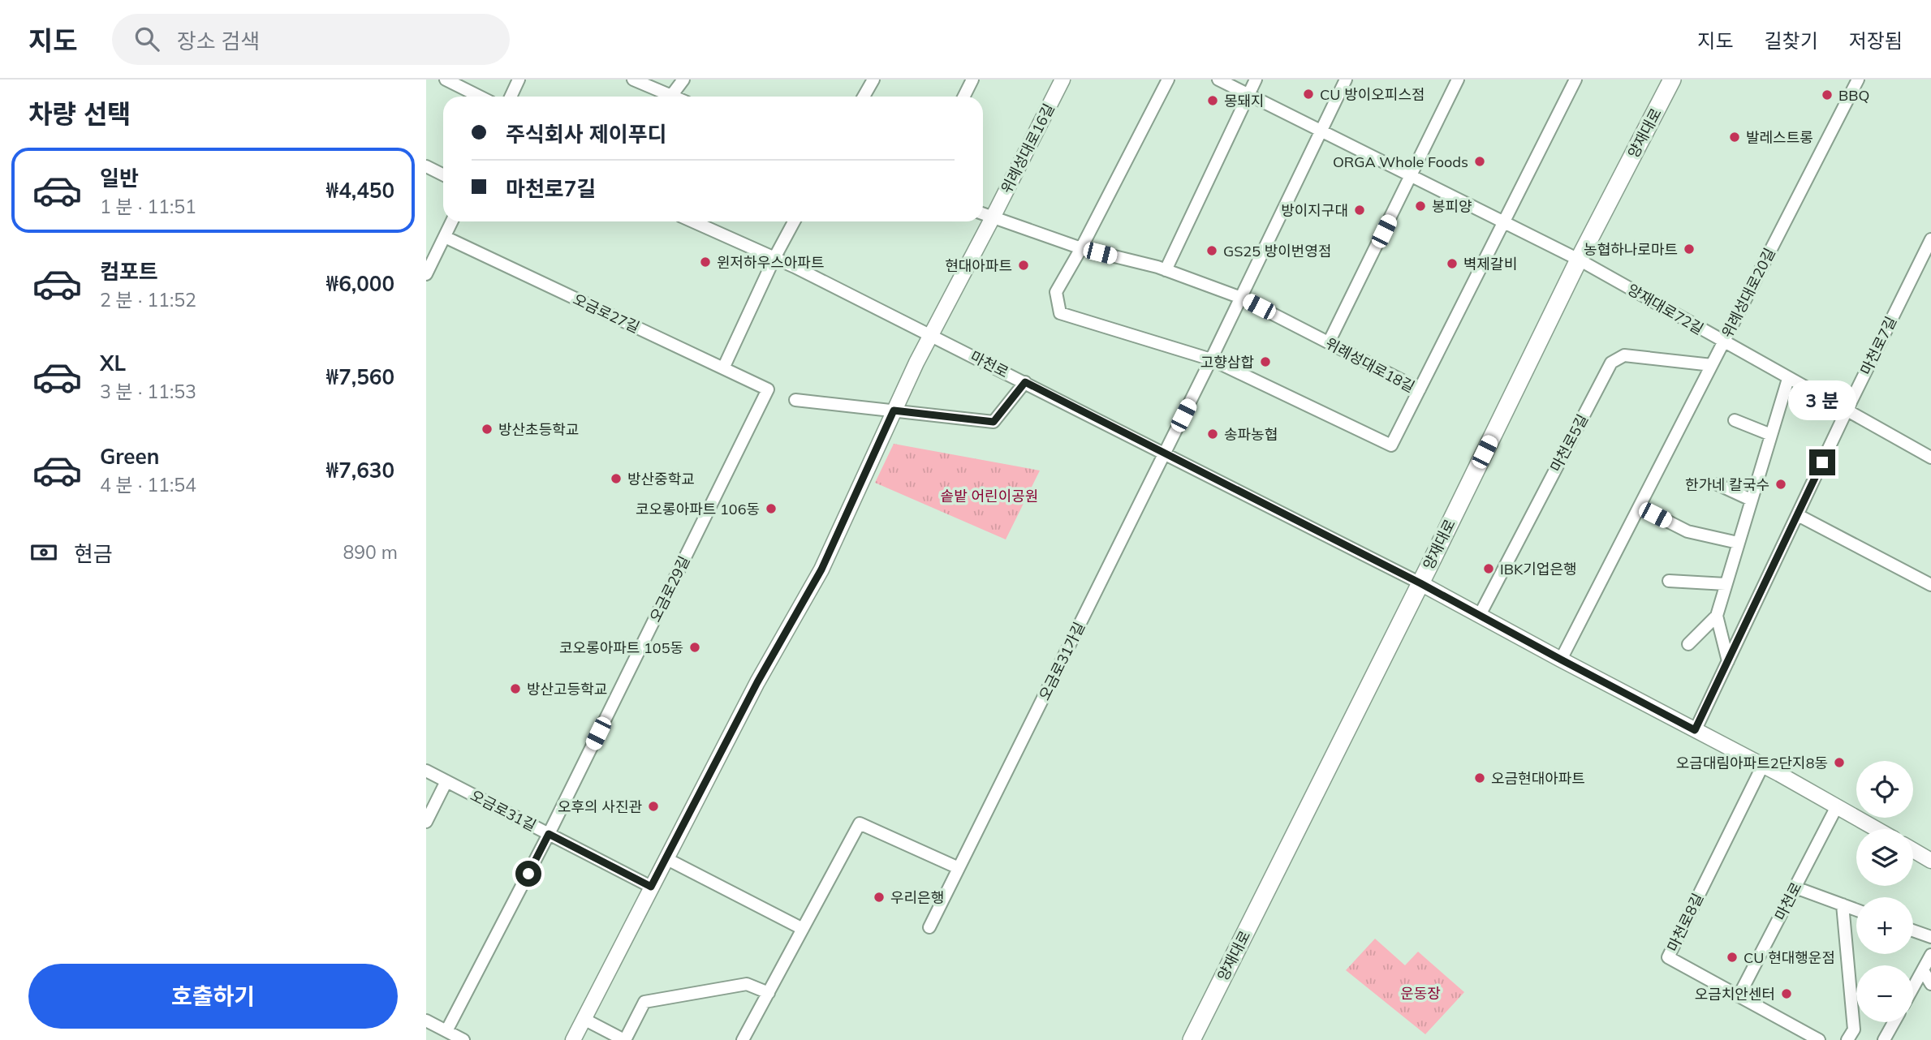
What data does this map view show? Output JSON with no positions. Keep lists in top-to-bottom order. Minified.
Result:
{"streets":{"main road":["양재대로"],"street":["위례성대로16길","위례성대로20길","양재대로72길","오금로27길","마천로7길","마천로","위례성대로18길","마천로5길","오금로29길","오금로31가길","오금로31길","마천로8길"]},"crossings":[["양재대로","양재대로72길"],["양재대로","마천로"],["위례성대로16길","마천로"],["위례성대로16길","위례성대로18길"],["위례성대로20길","양재대로72길"],["위례성대로20길","마천로"],["위례성대로20길","마천로5길"],["양재대로72길","마천로7길"],["오금로27길","오금로29길"],["마천로7길","마천로"],["마천로","마천로5길"],["마천로","오금로31가길"],["마천로","마천로8길"],["오금로29길","오금로31길"]],"parks":["솥밭 어린이공원","운동장"],"places":["CU 방이오피스점","BBQ","몽돼지","발레스트롱","ORGA Whole Foods","봉피양","방이지구대","농협하나로마트","GS25 방이번영점","윈저하우스아파트","벽제갈비","현대아파트","고향삼합","방산초등학교","송파농협","방산중학교","한가네 칼국수","코오롱아파트 106동","IBK기업은행","코오롱아파트 105동","방산고등학교","오금대림아파트2단지8동","오금현대아파트","오후의 사진관","우리은행","CU 현대행운점","오금치안센터"],"page":{"header":"지도","search":"장소 검색","nav":["지도","길찾기","저장됨"],"heading":"차량 선택","banner":["주식회사 제이푸디","마천로7길"],"list":[{"name":"일반","note":"1 분 · 11:51","value":"₩4,450"},{"name":"컴포트","note":"2 분 · 11:52","value":"₩6,000"},{"name":"XL","note":"3 분 · 11:53","value":"₩7,560"},{"name":"Green","note":"4 분 · 11:54","value":"₩7,630"}],"bubble":"3 분","pay":["현금","890 m"],"map_buttons":["+","−"],"buttons":"호출하기"}}
